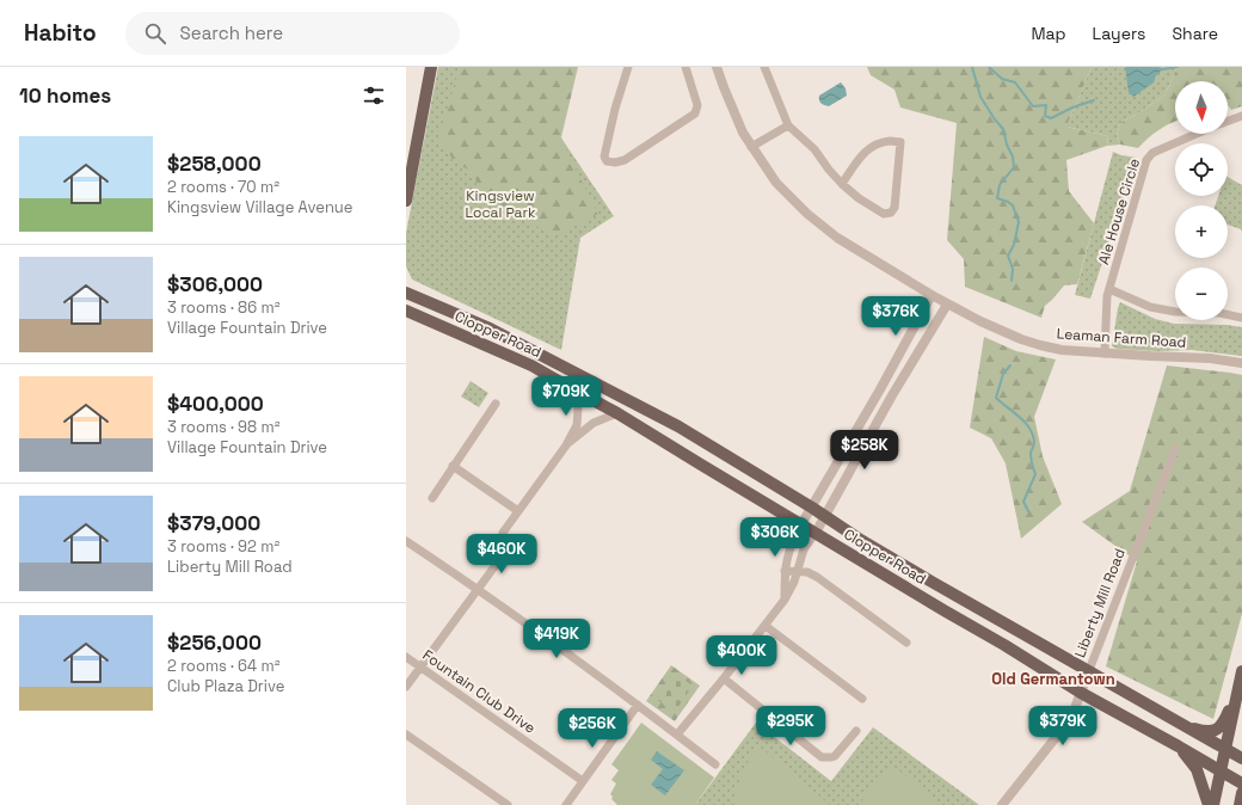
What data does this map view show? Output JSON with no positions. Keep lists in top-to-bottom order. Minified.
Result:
{"streets":{"main road":["Clopper Road"],"street":["Ale House Circle","Leaman Farm Road","Liberty Mill Road","Fountain Club Drive"]},"crossings":[["Ale House Circle","Leaman Farm Road"],["Clopper Road","Liberty Mill Road"]],"districts":["Old Germantown"],"parks":["Kingsview Local Park"],"north":"bottom","page":{"header":"Habito","search":"Search here","nav":["Map","Layers","Share"],"heading":"10 homes","map_buttons":["+","−"],"list":[{"name":"$258,000","note":"2 rooms · 70 m² · Kingsview Village Avenue"},{"name":"$306,000","note":"3 rooms · 86 m² · Village Fountain Drive"},{"name":"$400,000","note":"3 rooms · 98 m² · Village Fountain Drive"},{"name":"$379,000","note":"3 rooms · 92 m² · Liberty Mill Road"},{"name":"$256,000","note":"2 rooms · 64 m² · Club Plaza Drive"}],"price":["$376K","$709K","$258K","$306K","$460K","$419K","$400K","$295K","$379K","$256K"]}}
